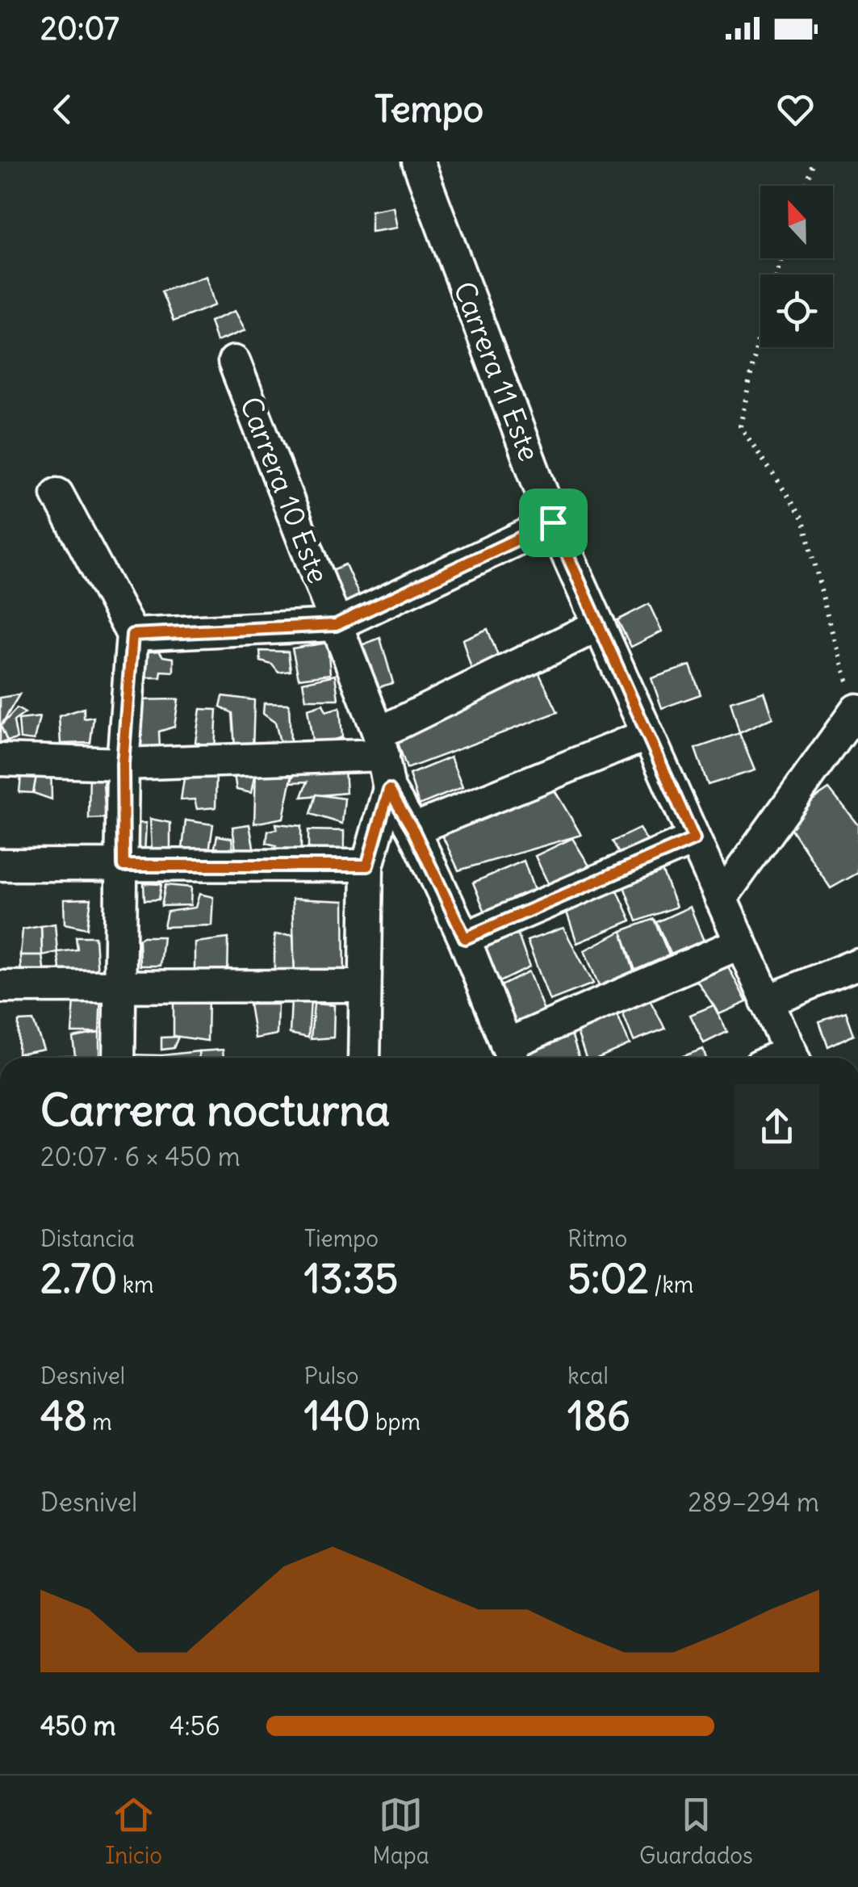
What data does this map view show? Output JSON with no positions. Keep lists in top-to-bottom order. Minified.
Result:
{"streets":{"street":["Carrera 11 Este","Carrera 10 Este"]},"north":"top","page":{"status":"20:07","header":"Tempo","heading":["Carrera nocturna","20:07 · 6 × 450 m"],"stats":[["Distancia","2.70 km"],["Tiempo","13:35"],["Ritmo","5:02 /km"],["Desnivel","48 m"],["Pulso","140 bpm"],["kcal","186"]],"chart":["Desnivel","289–294 m"],"list":[{"name":"450 m","note":"4:56"}],"tabs":["Inicio","Mapa","Guardados"]}}
